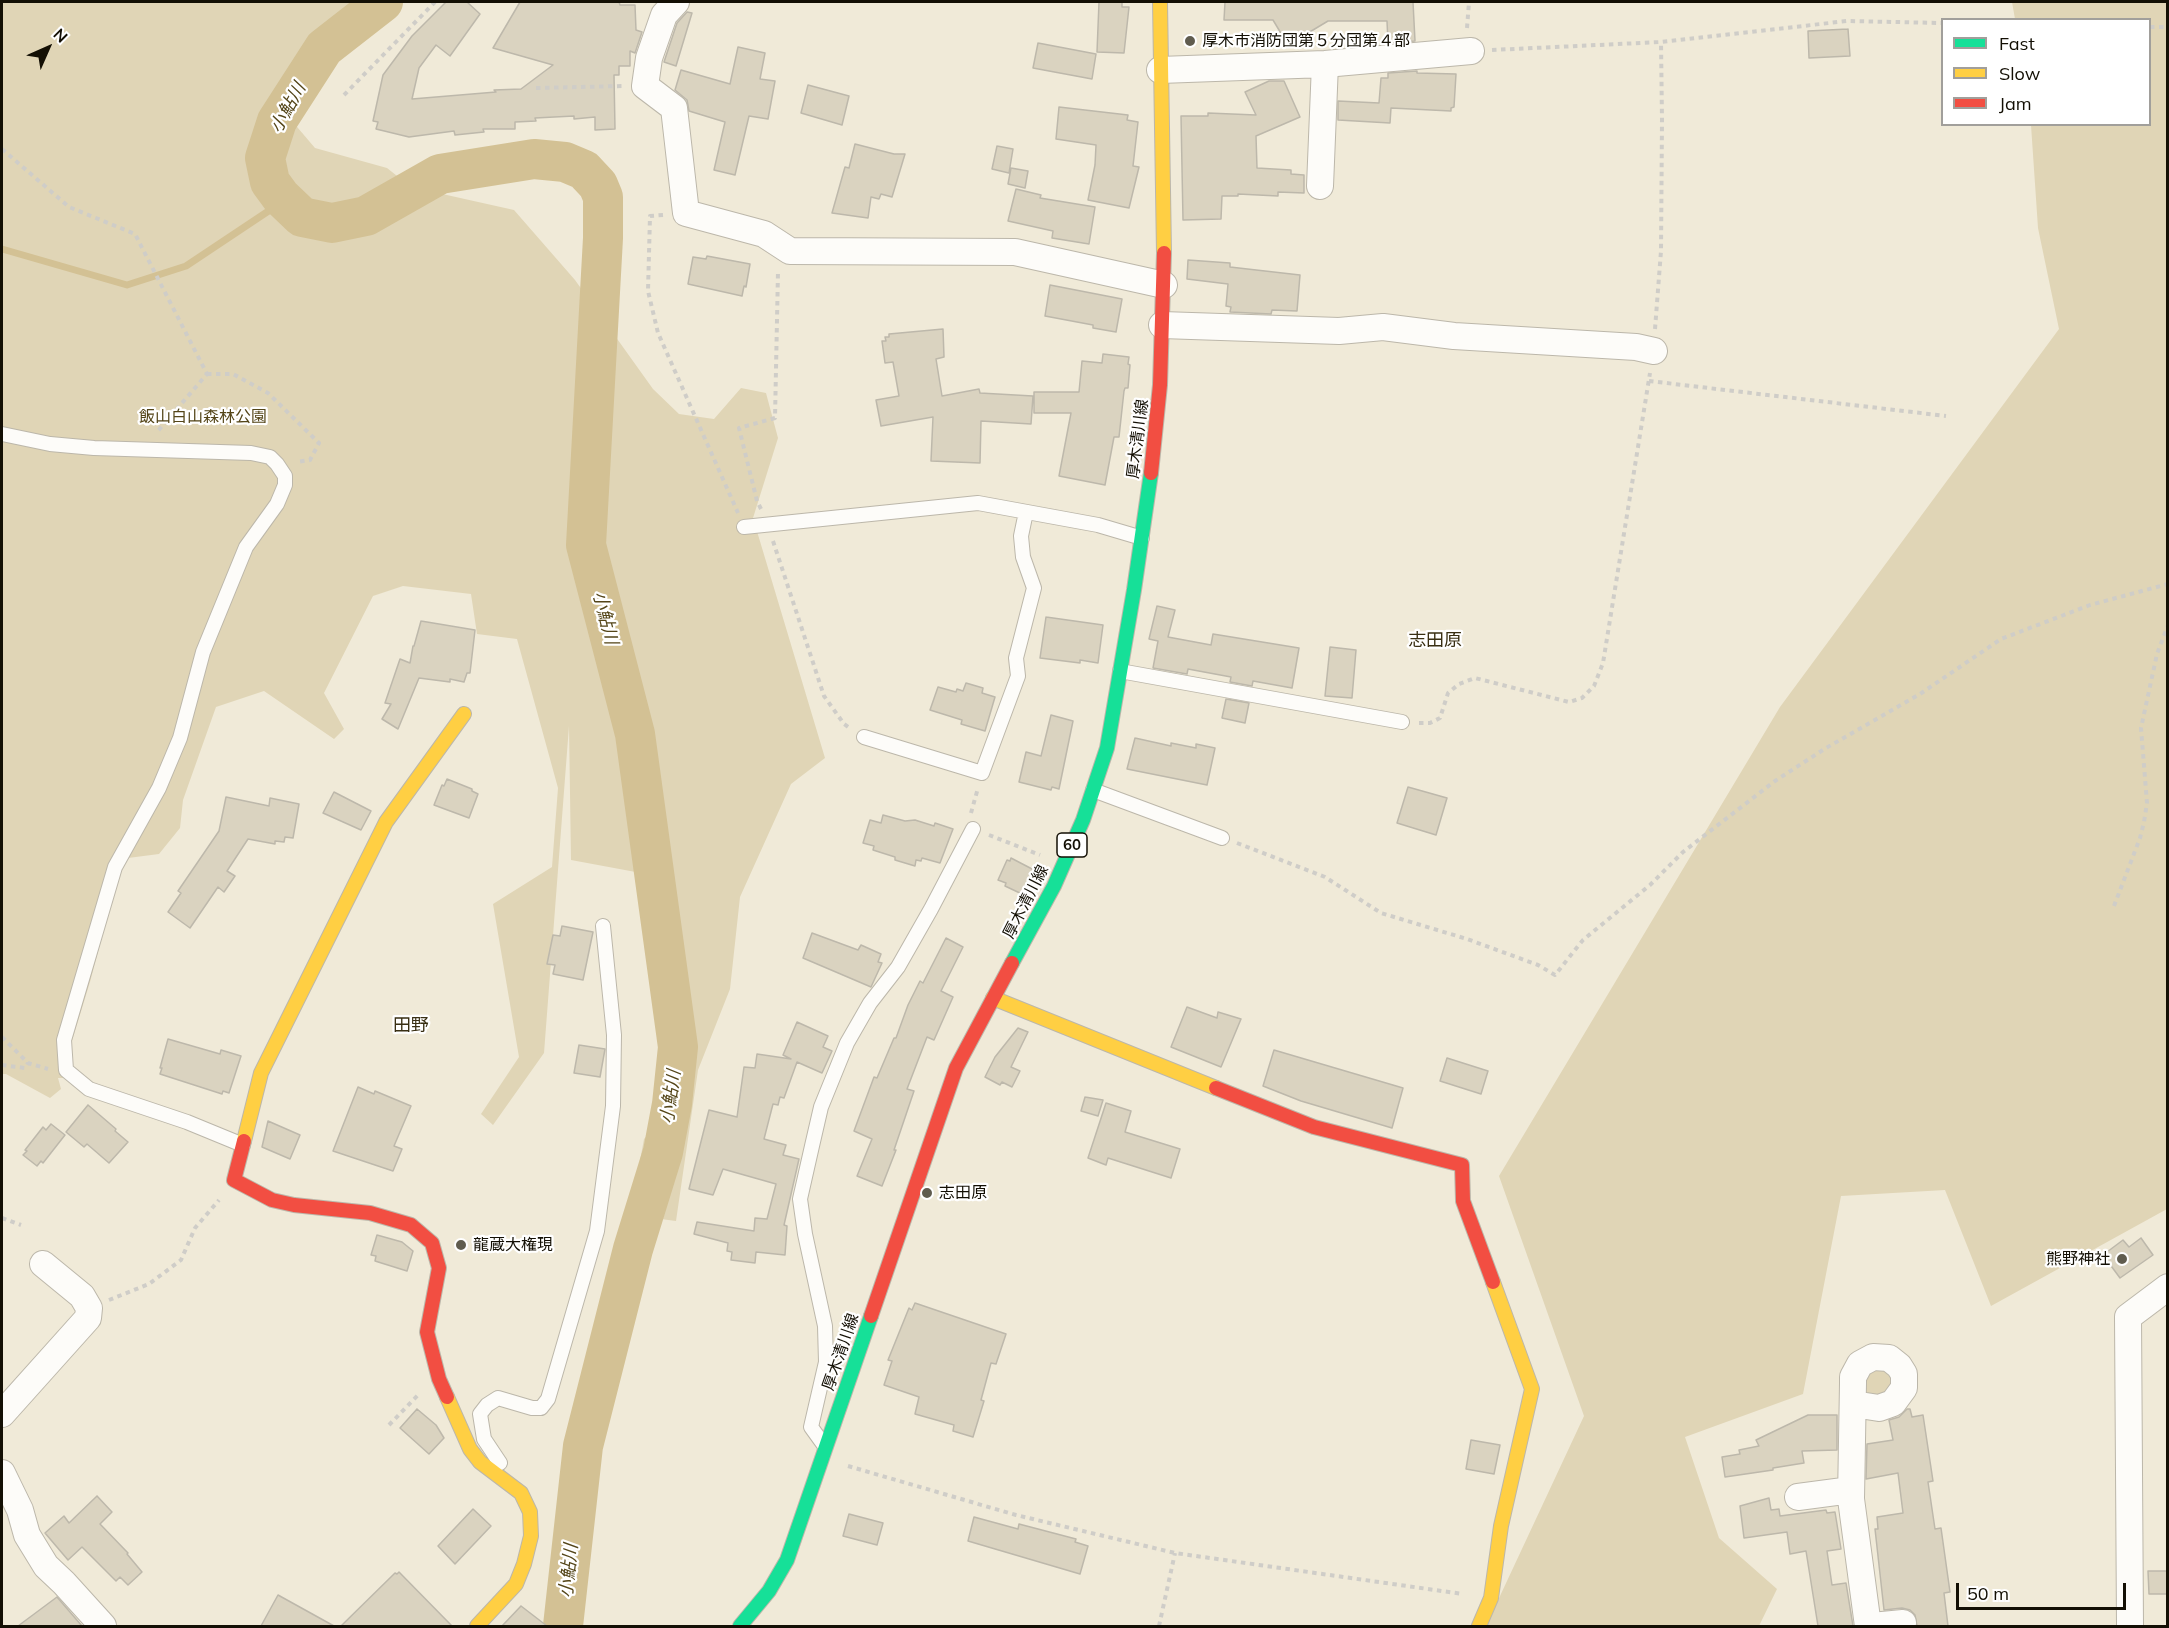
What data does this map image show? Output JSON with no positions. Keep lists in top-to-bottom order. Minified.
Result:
{"streets":{"street":["厚木清川線","60"]},"districts":["志田原","田野"],"water":["小鮎川"],"parks":["飯山白山森林公園"],"places":["厚木市消防団第５分団第４部","志田原","龍蔵大権現","熊野神社"],"legend":["Fast","Slow","Jam"],"scale_bar":"50 m","north":"top right"}
